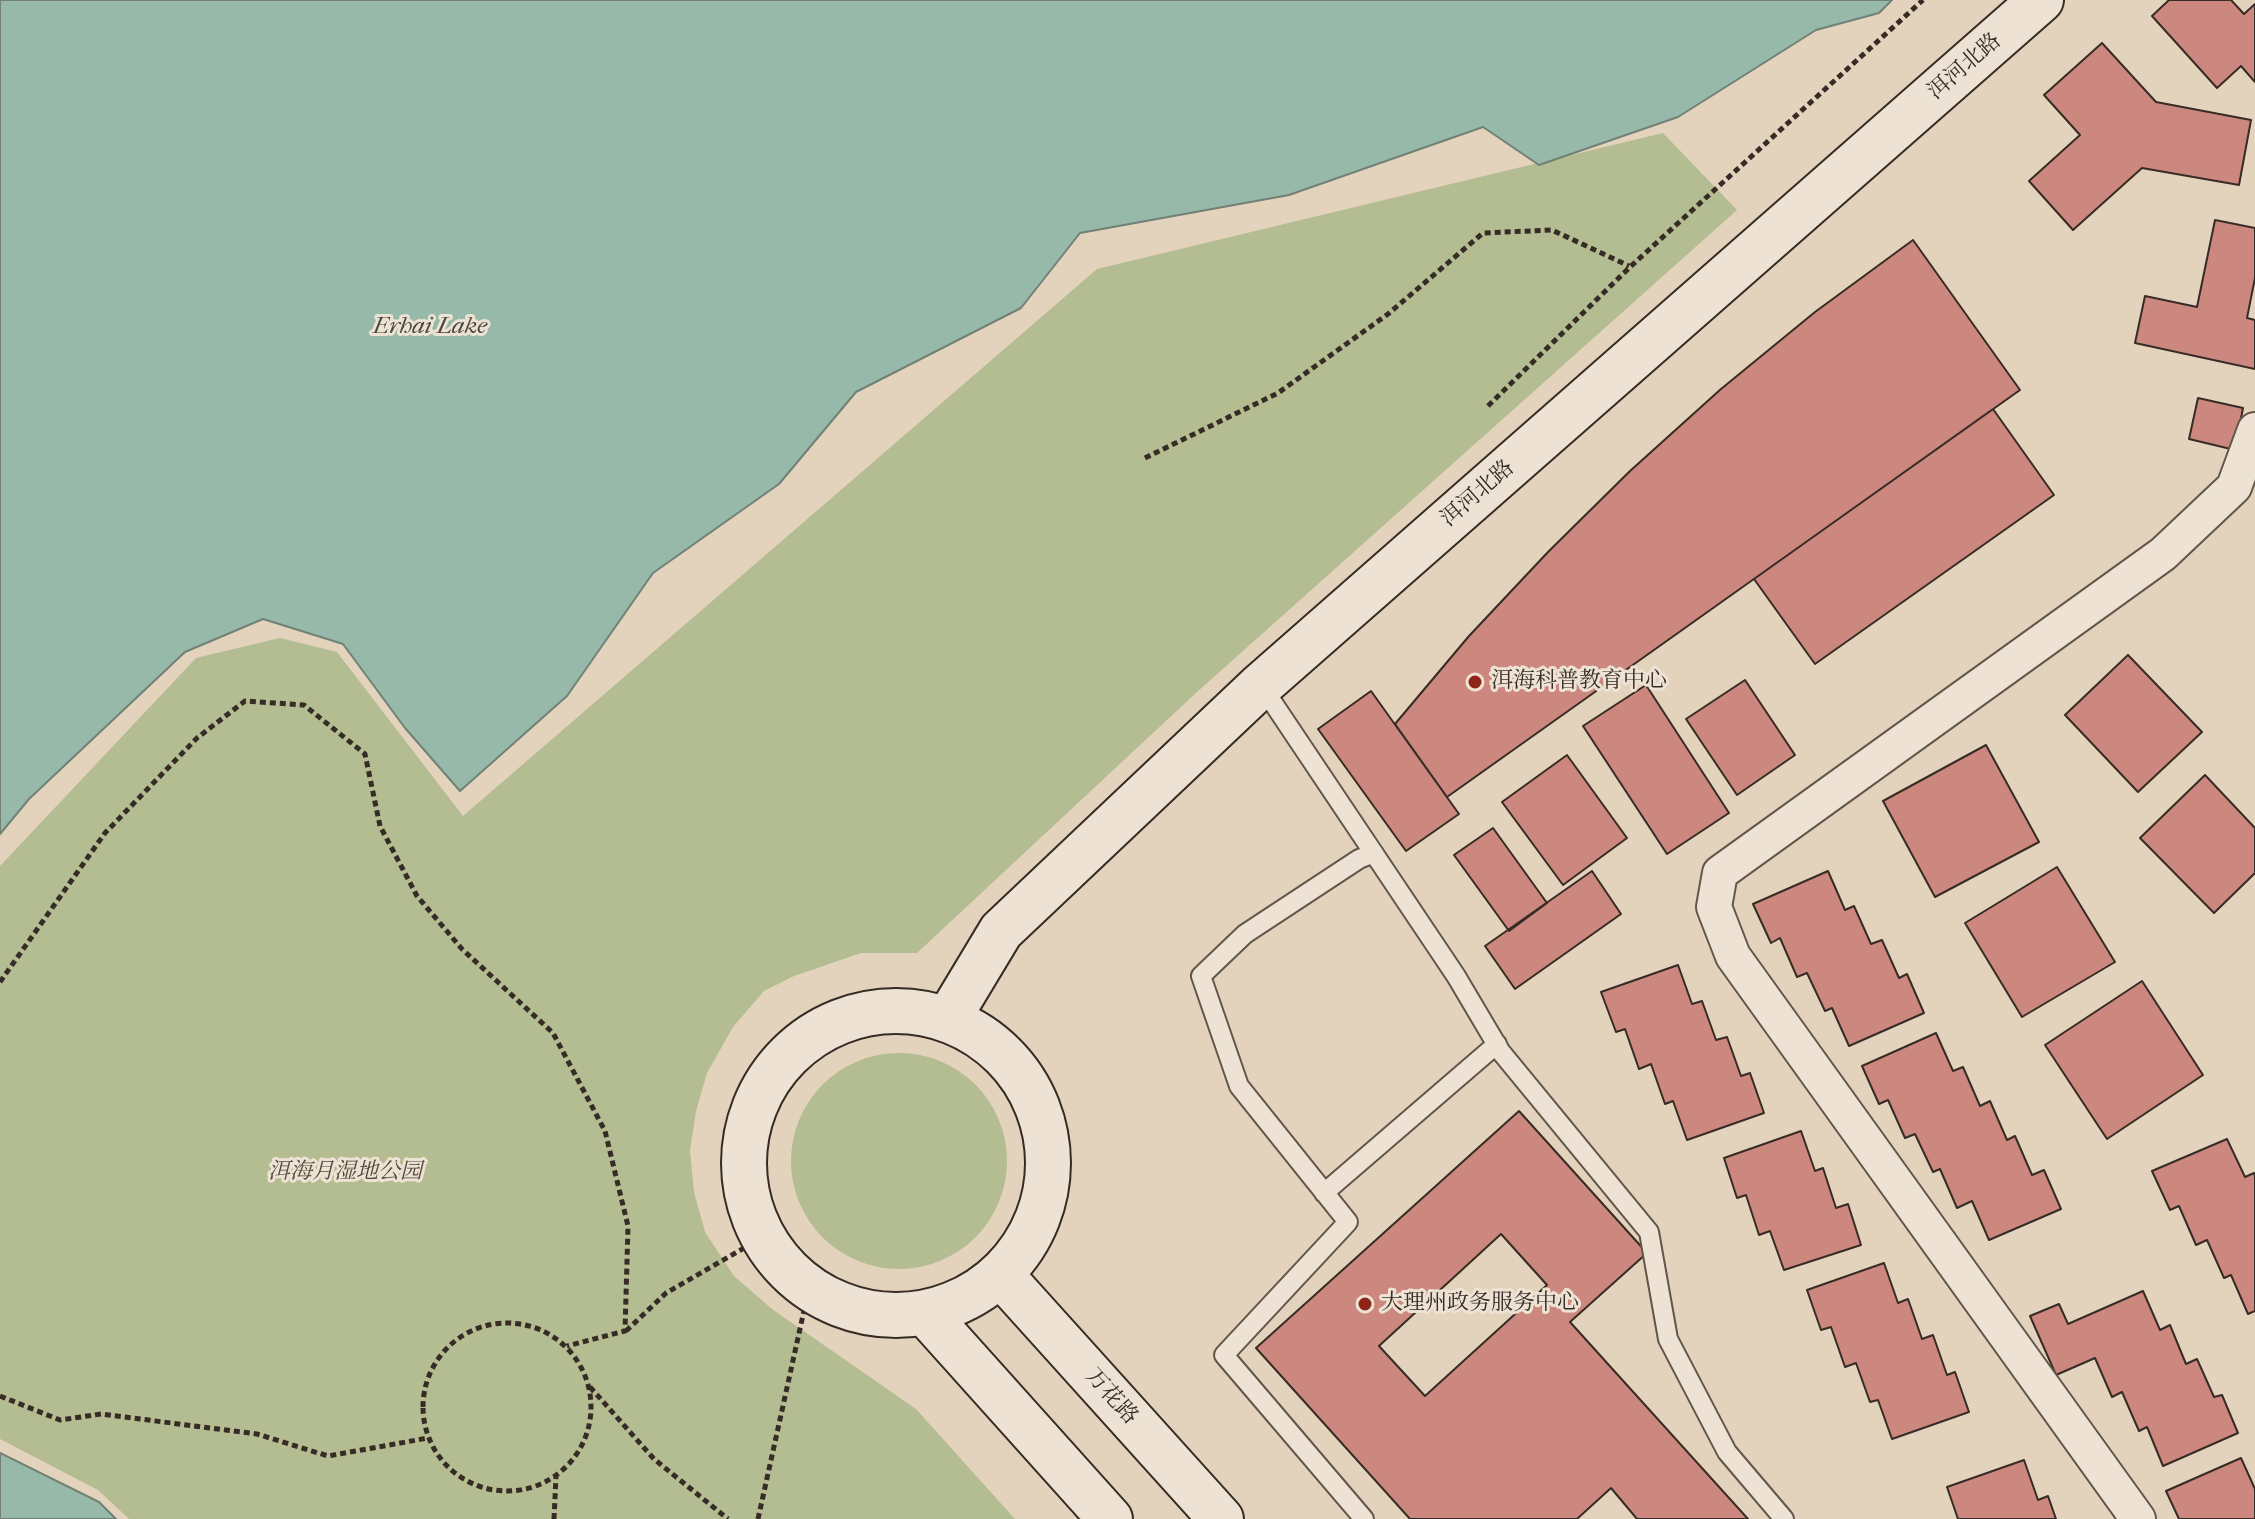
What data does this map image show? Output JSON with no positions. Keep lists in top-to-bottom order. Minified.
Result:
{"streets":{"street":["洱河北路","万花路"]},"water":["Erhai Lake"],"parks":["洱海月湿地公园"],"places":["洱海科普教育中心","大理州政务服务中心"]}
